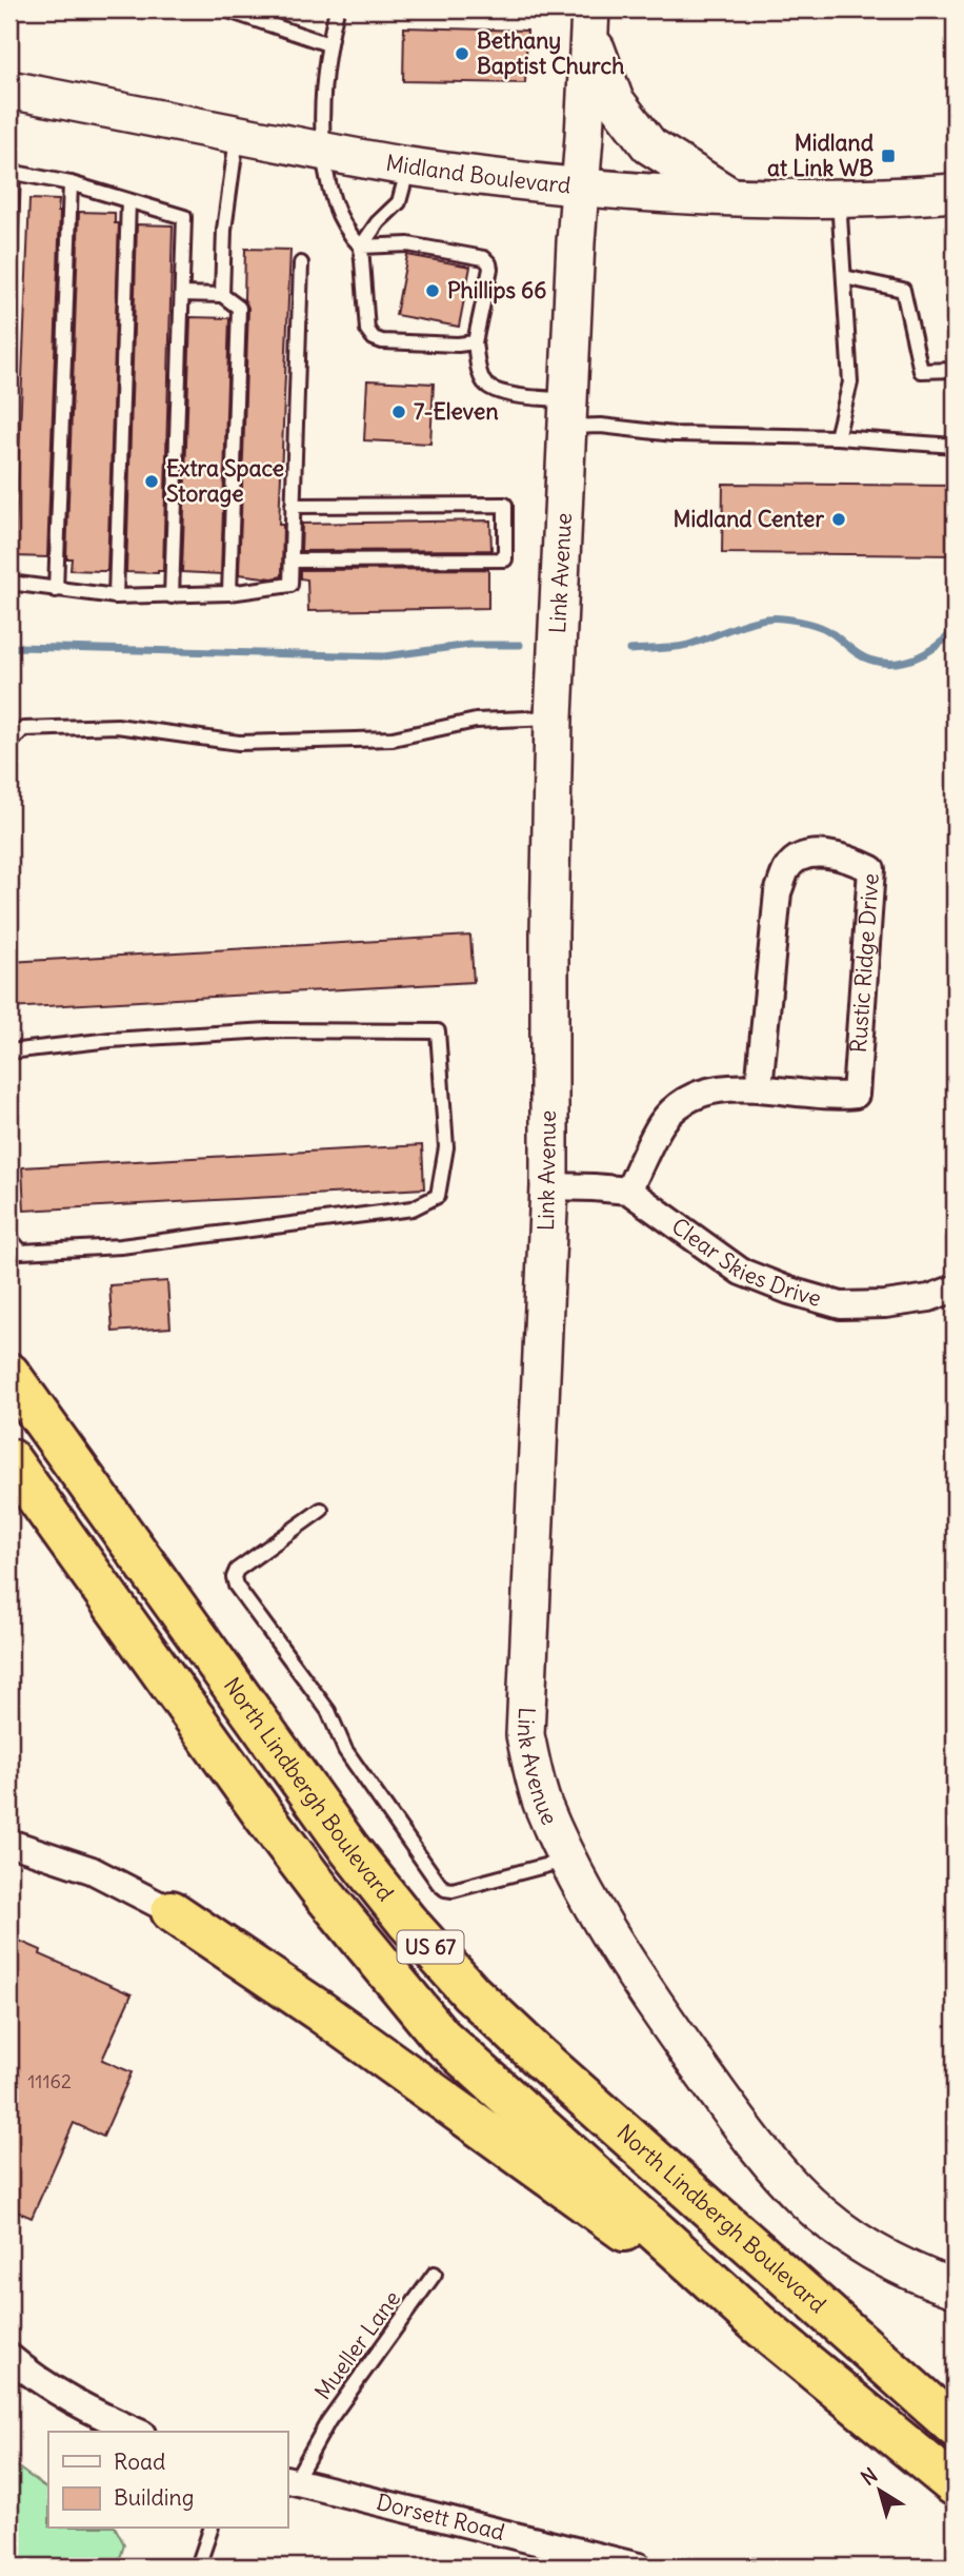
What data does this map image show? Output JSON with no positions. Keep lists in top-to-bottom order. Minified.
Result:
{"streets":{"highway":["North Lindbergh Boulevard","US 67"],"street":["Midland Boulevard","Link Avenue","Rustic Ridge Drive","Clear Skies Drive","Dorsett Road"],"lane":["Mueller Lane"]},"crossings":[["Midland Boulevard","Link Avenue"],["Rustic Ridge Drive","Clear Skies Drive"],["Mueller Lane","Dorsett Road"]],"places":{"other":["Bethany Baptist Church","Phillips 66","7-Eleven","Extra Space Storage","Midland Center"],"transit":["Midland at Link WB"]},"house_numbers":["11162"],"legend":["Road","Building"],"north":"top left"}
